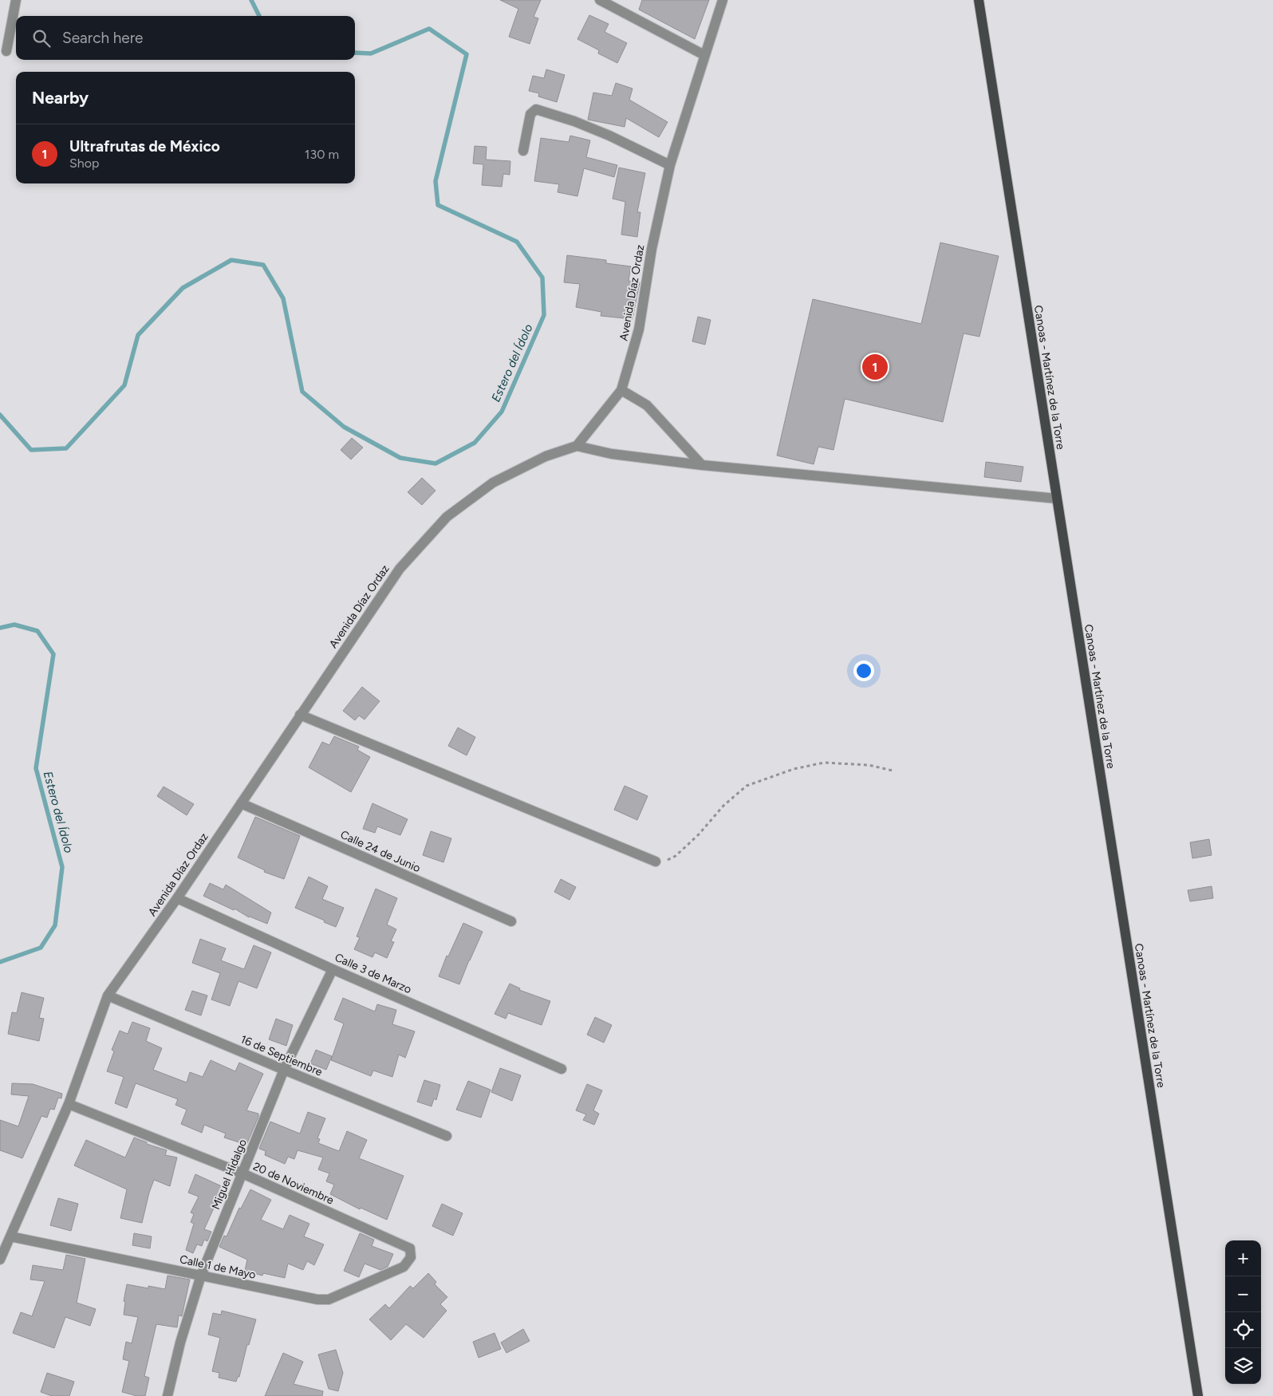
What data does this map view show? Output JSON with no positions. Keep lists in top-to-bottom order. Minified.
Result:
{"streets":{"main road":["Canoas - Martínez de la Torre"],"street":["Avenida Díaz Ordaz","Calle 24 de Junio","Calle 3 de Marzo","16 de Septiembre","Miguel Hidalgo","20 de Noviembre","Calle 1 de Mayo"]},"crossings":[["Avenida Díaz Ordaz","Calle 24 de Junio"],["Avenida Díaz Ordaz","Calle 3 de Marzo"],["Avenida Díaz Ordaz","16 de Septiembre"],["Avenida Díaz Ordaz","20 de Noviembre"],["Avenida Díaz Ordaz","Calle 1 de Mayo"],["Calle 3 de Marzo","Miguel Hidalgo"],["16 de Septiembre","Miguel Hidalgo"],["Miguel Hidalgo","20 de Noviembre"],["Miguel Hidalgo","Calle 1 de Mayo"],["20 de Noviembre","Calle 1 de Mayo"]],"water":["Estero del Ídolo"],"page":{"search":"Search here","heading":"Nearby","list":[{"mark":"1","name":"Ultrafrutas de México","note":"Shop","value":"130 m"}],"pins":"1","map_buttons":["+","−"]}}
